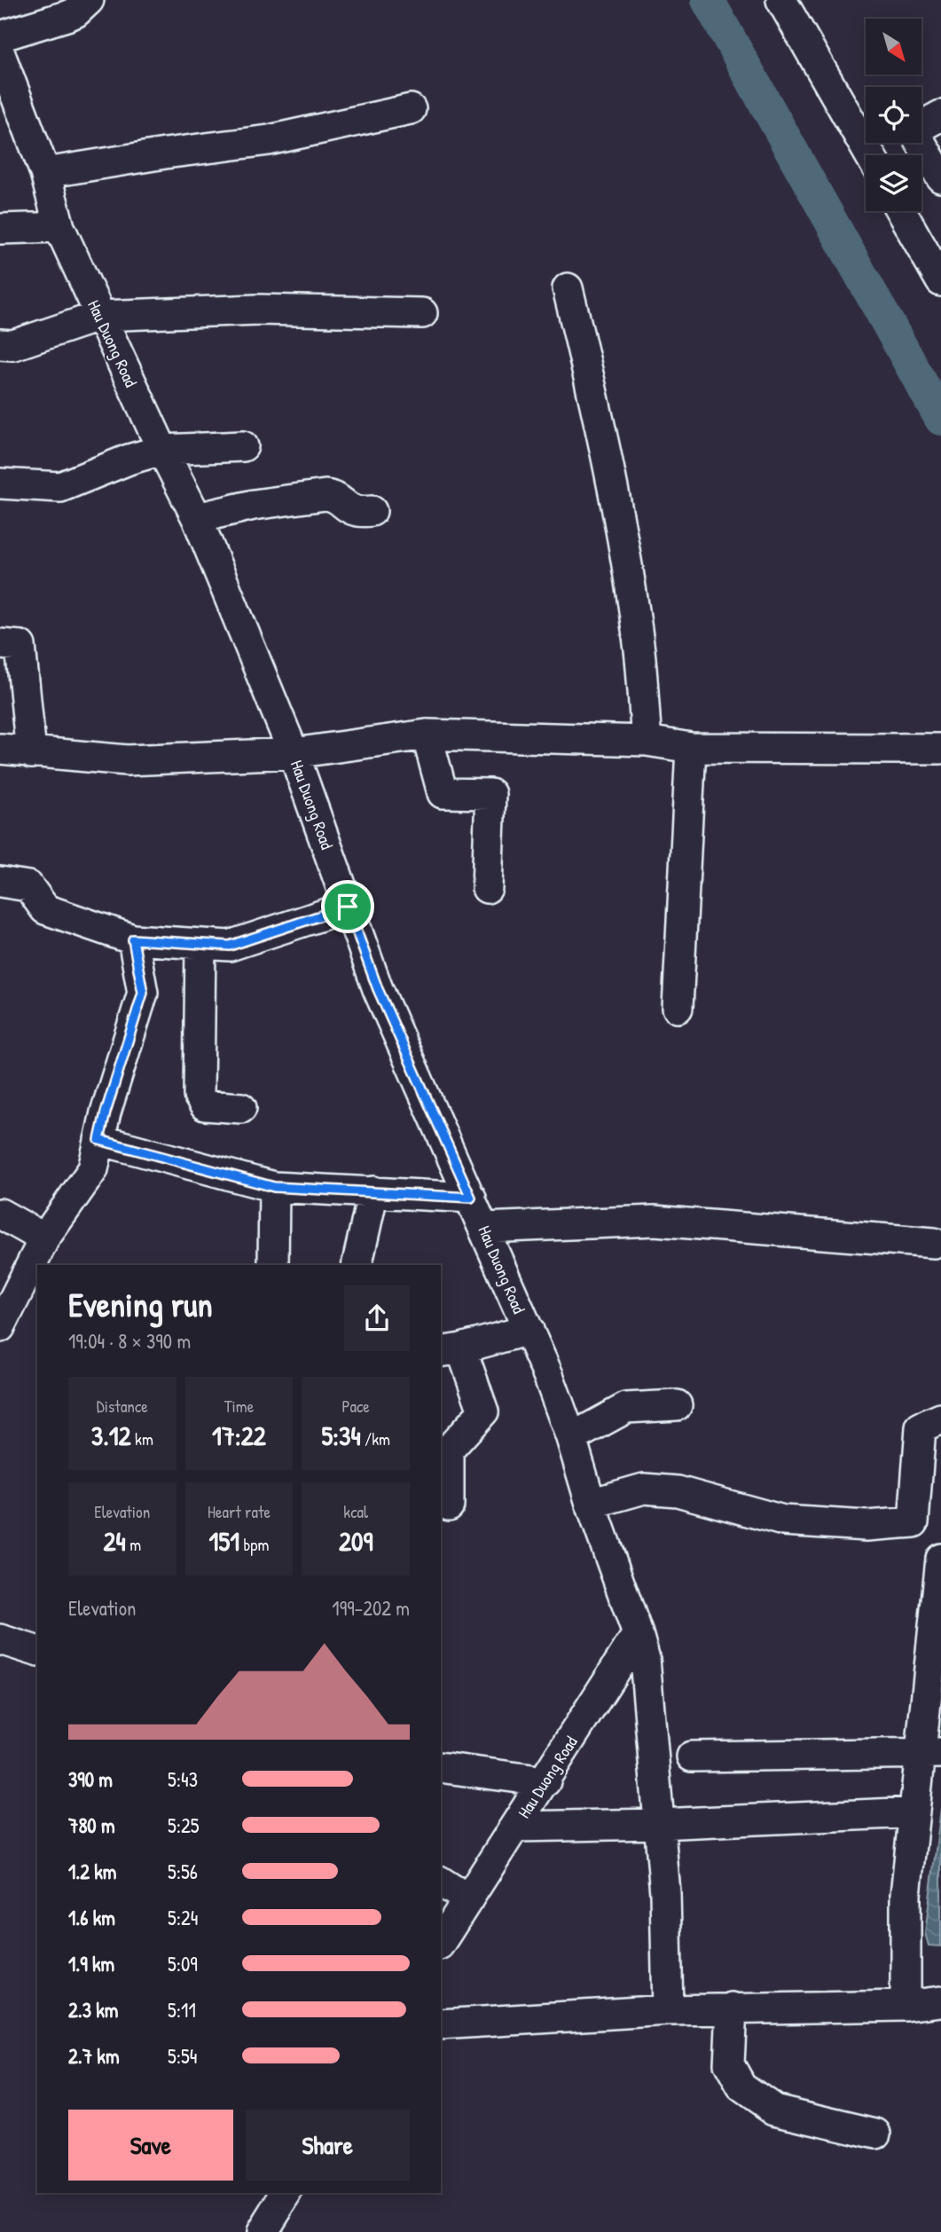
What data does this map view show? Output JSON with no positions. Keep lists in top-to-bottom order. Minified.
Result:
{"streets":{"street":["Hau Duong Road"]},"north":"bottom right","page":{"heading":["Evening run","19:04 · 8 × 390 m"],"stats":[["Distance","3.12 km"],["Time","17:22"],["Pace","5:34 /km"],["Elevation","24 m"],["Heart rate","151 bpm"],["kcal","209"]],"chart":["Elevation","199–202 m"],"list":[{"name":"390 m","note":"5:43"},{"name":"780 m","note":"5:25"},{"name":"1.2 km","note":"5:56"},{"name":"1.6 km","note":"5:24"},{"name":"1.9 km","note":"5:09"},{"name":"2.3 km","note":"5:11"},{"name":"2.7 km","note":"5:54"}],"buttons":["Save","Share"]}}
